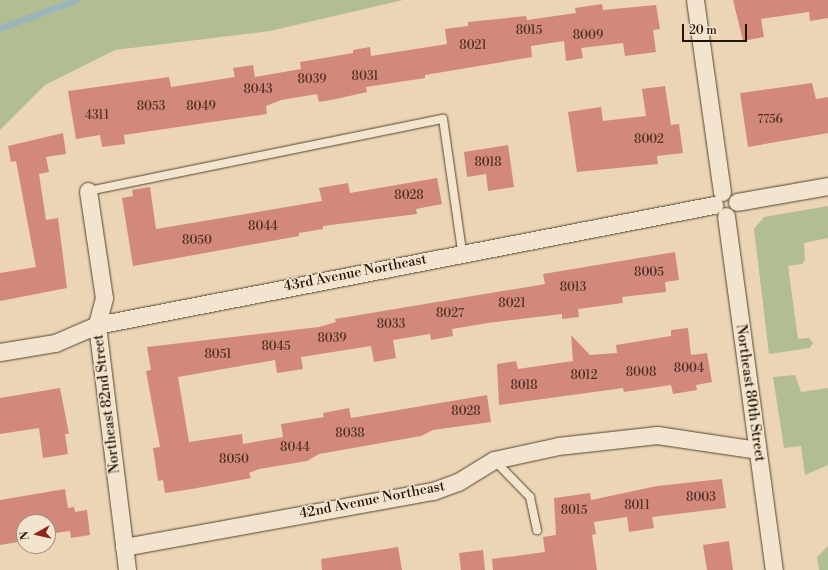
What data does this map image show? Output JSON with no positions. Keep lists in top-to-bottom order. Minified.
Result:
{"streets":{"street":["43rd Avenue Northeast","Northeast 80th Street","Northeast 82nd Street","42nd Avenue Northeast"]},"crossings":[["43rd Avenue Northeast","Northeast 80th Street"],["43rd Avenue Northeast","Northeast 82nd Street"],["Northeast 80th Street","42nd Avenue Northeast"],["Northeast 82nd Street","42nd Avenue Northeast"]],"house_numbers":["8015","8009","8021","8031","8039","8043","8053","8049","4311","7756","8002","8018","8028","8044","8050","8005","8013","8021","8027","8033","8039","8045","8051","8004","8008","8012","8018","8028","8038","8044","8050","8003","8011","8015"],"scale_bar":"20 m","north":"left"}
